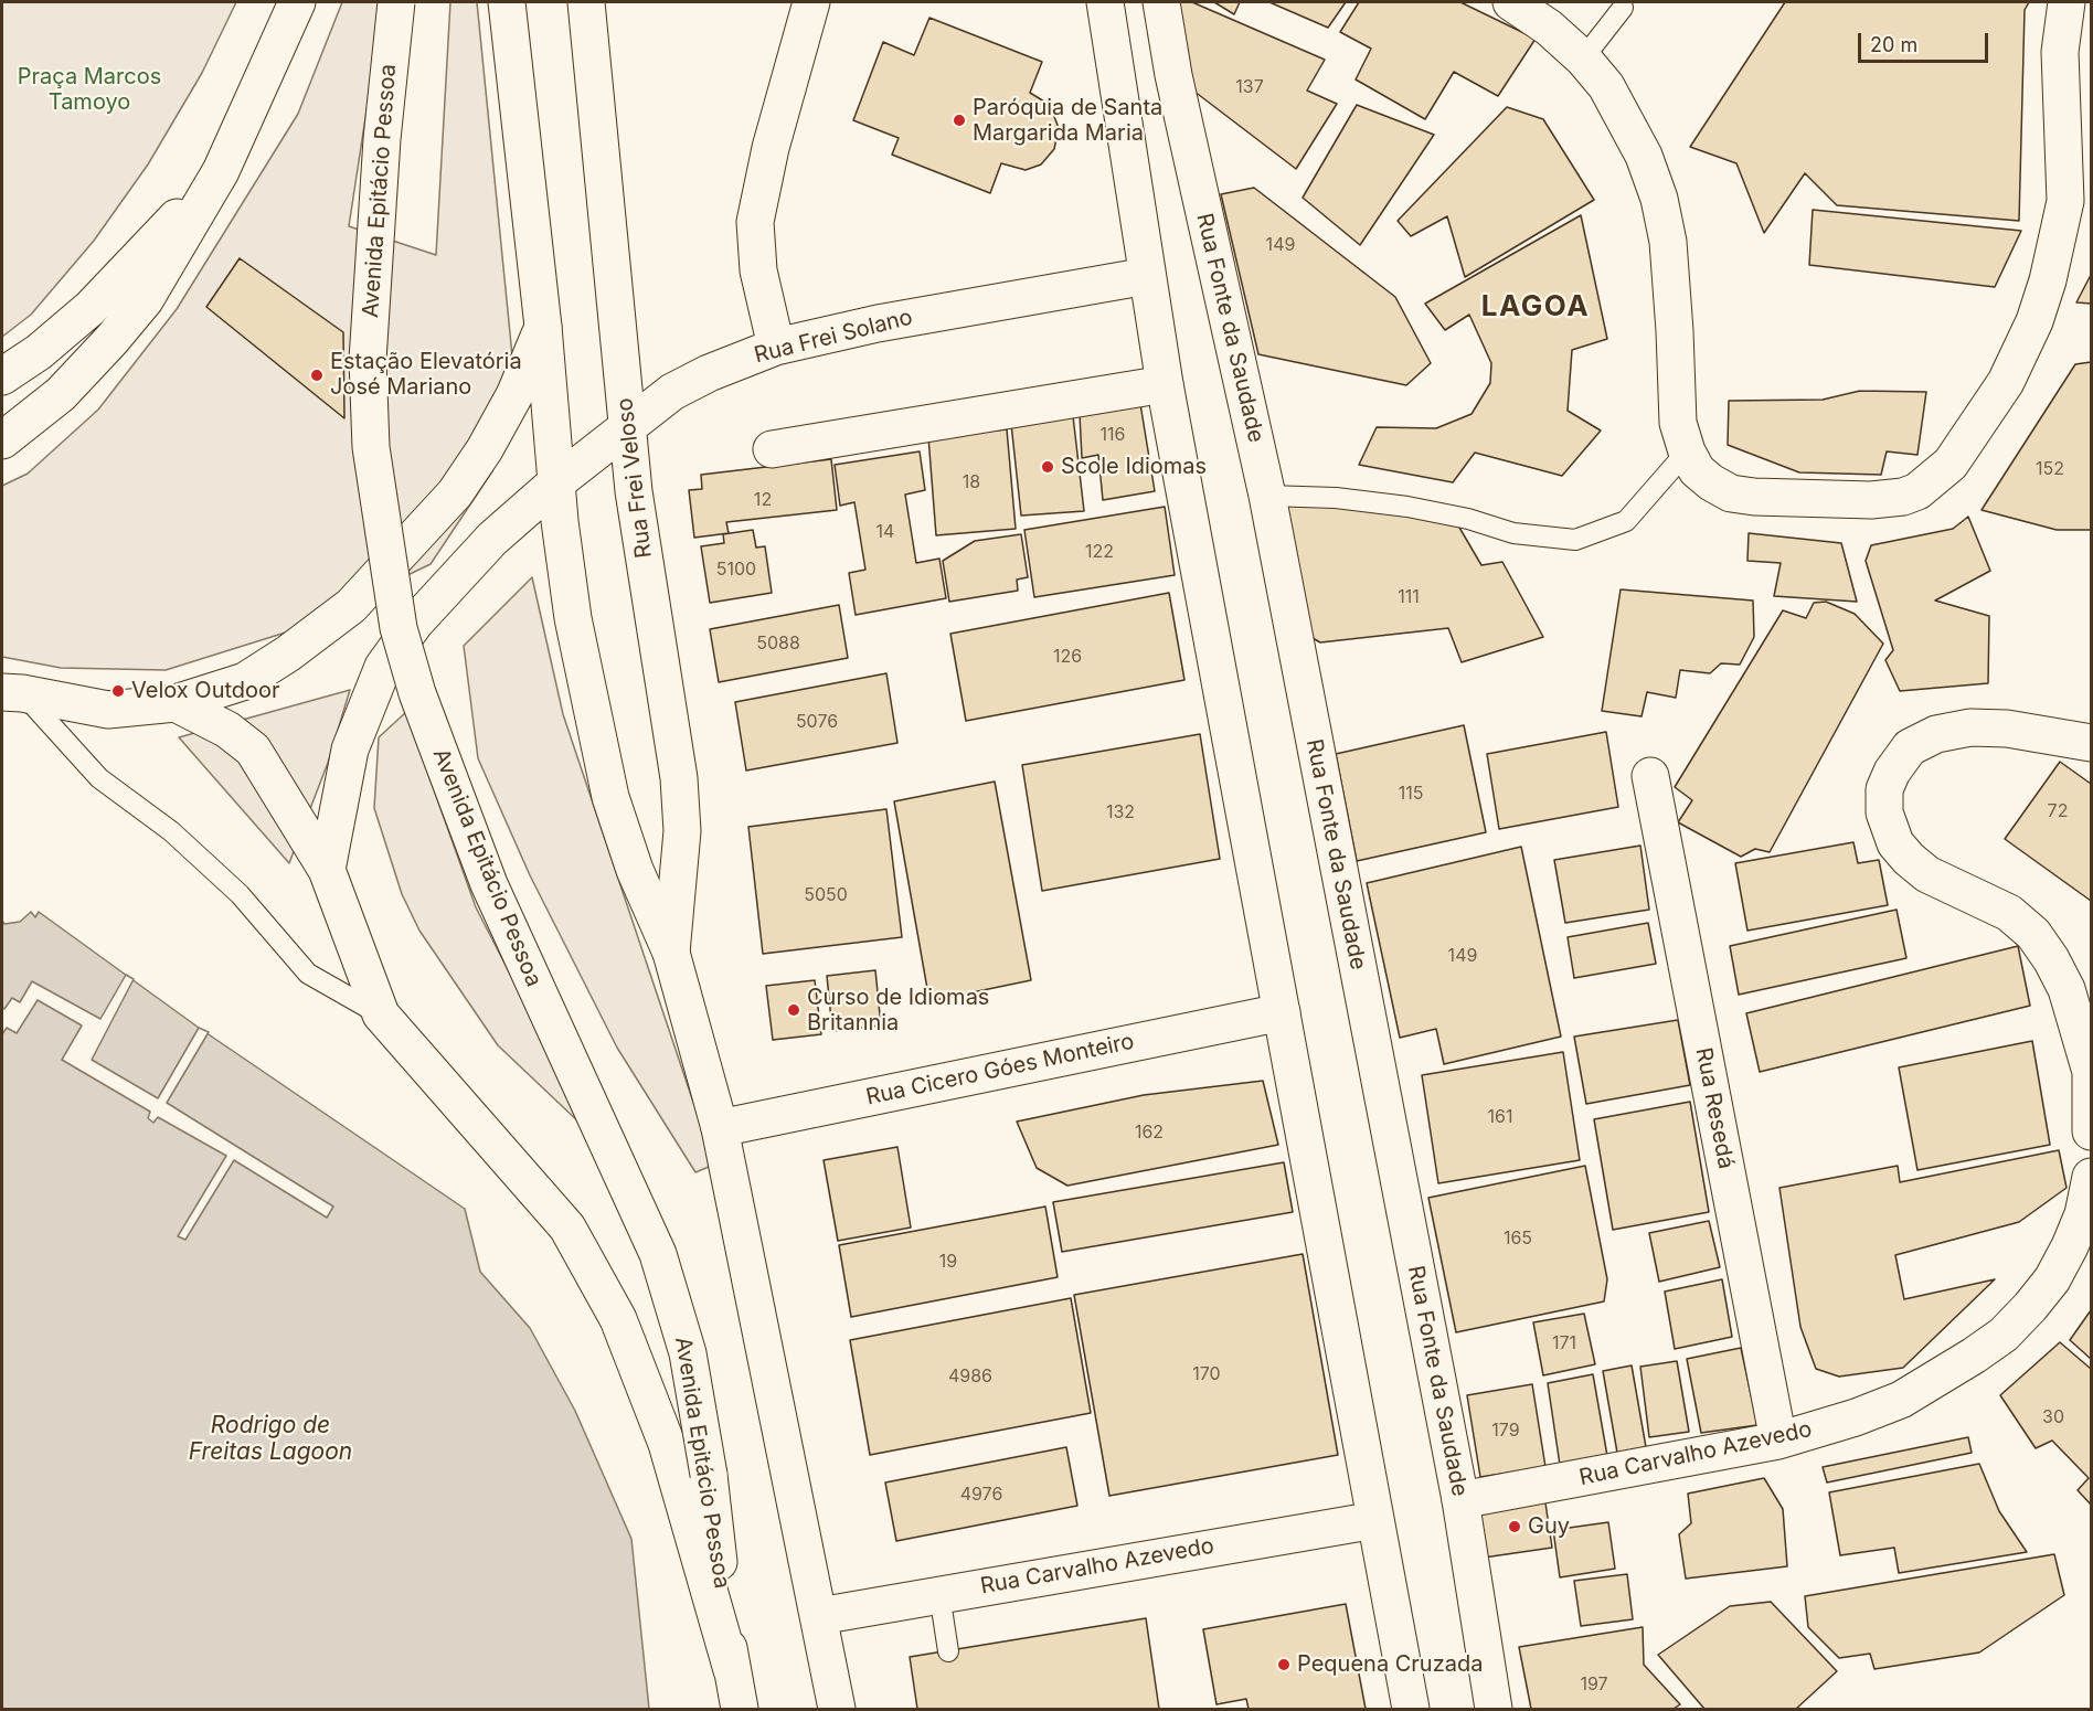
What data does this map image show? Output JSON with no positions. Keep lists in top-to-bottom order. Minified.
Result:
{"streets":{"main road":["Avenida Epitácio Pessoa","Rua Fonte da Saudade","Rua Frei Solano","Rua Frei Veloso","Rua Cicero Góes Monteiro","Rua Resedá","Rua Carvalho Azevedo"]},"crossings":[["Rua Fonte da Saudade","Rua Carvalho Azevedo"],["Rua Frei Solano","Rua Frei Veloso"],["Rua Resedá","Rua Carvalho Azevedo"]],"districts":["LAGOA"],"water":["Rodrigo de Freitas Lagoon"],"parks":["Praça Marcos Tamoyo"],"places":["Paróquia de Santa Margarida Maria","Estação Elevatória José Mariano","Scole Idiomas","Velox Outdoor","Curso de Idiomas Britannia","Guy","Pequena Cruzada"],"house_numbers":["137","149","116","152","18","12","14","122","5100","111","5088","126","5076","115","72","132","5050","149","161","162","165","19","171","170","4986","30","179","4976","197"],"scale_bar":"20 m"}
